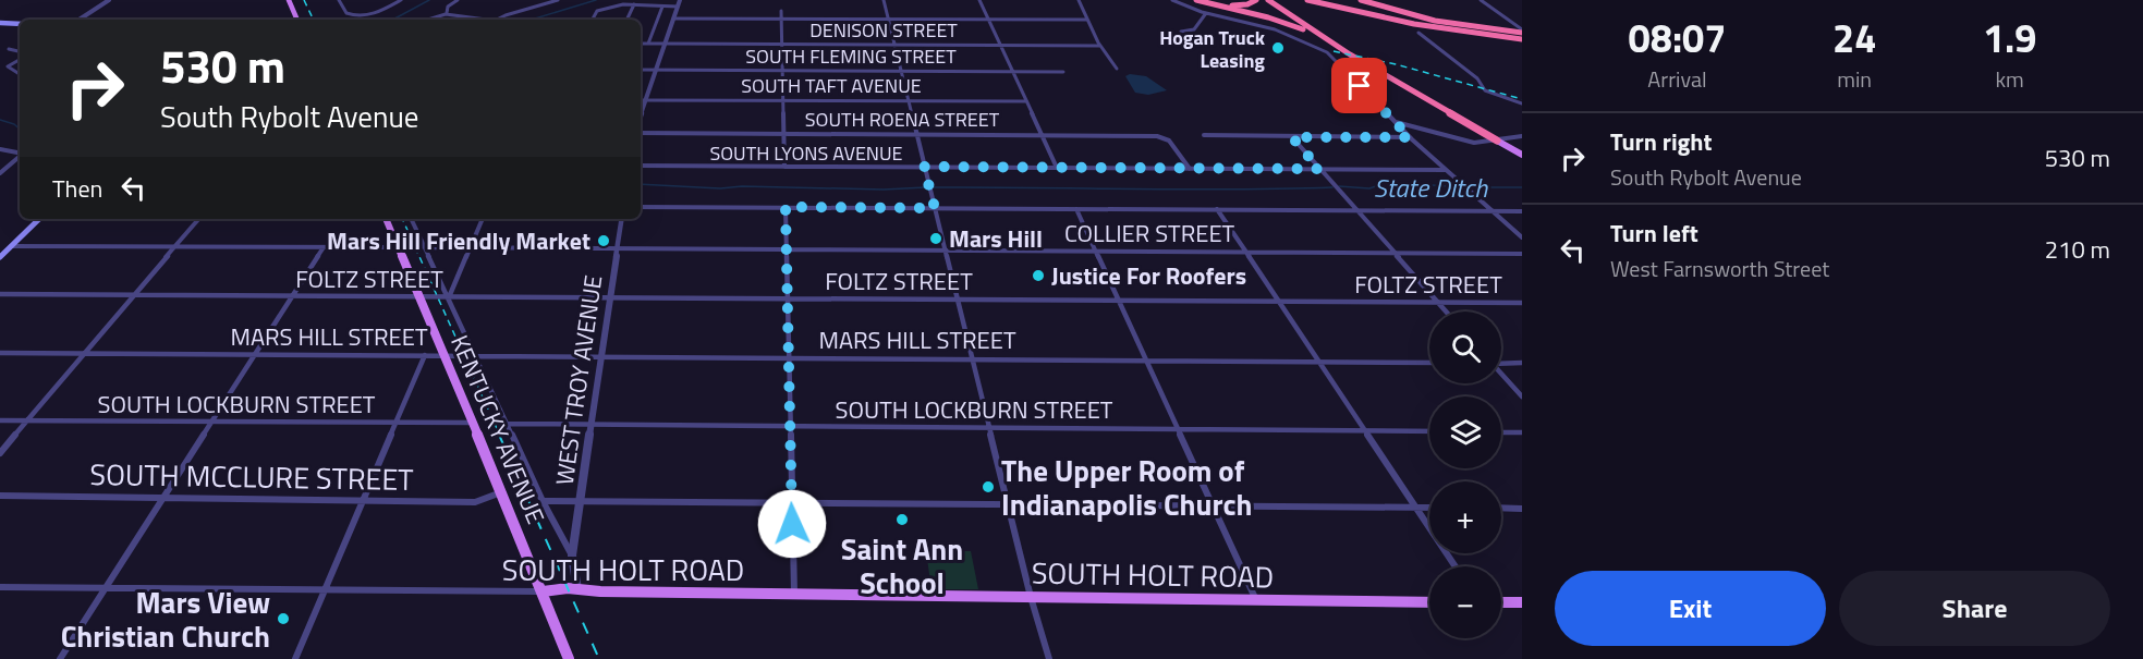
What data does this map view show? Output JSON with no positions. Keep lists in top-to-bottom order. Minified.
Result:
{"streets":{"main road":["KENTUCKY AVENUE","SOUTH HOLT ROAD"],"street":["DENISON STREET","SOUTH FLEMING STREET","SOUTH TAFT AVENUE","SOUTH ROENA STREET","SOUTH LYONS AVENUE","COLLIER STREET","FOLTZ STREET","MARS HILL STREET","WEST TROY AVENUE","SOUTH LOCKBURN STREET","SOUTH MCCLURE STREET"]},"crossings":[["SOUTH ROENA STREET","SOUTH LYONS AVENUE"],["COLLIER STREET","WEST TROY AVENUE"],["FOLTZ STREET","WEST TROY AVENUE"],["FOLTZ STREET","KENTUCKY AVENUE"],["MARS HILL STREET","WEST TROY AVENUE"],["MARS HILL STREET","KENTUCKY AVENUE"],["WEST TROY AVENUE","SOUTH LOCKBURN STREET"],["WEST TROY AVENUE","SOUTH HOLT ROAD"],["SOUTH LOCKBURN STREET","KENTUCKY AVENUE"],["KENTUCKY AVENUE","SOUTH MCCLURE STREET"],["KENTUCKY AVENUE","SOUTH HOLT ROAD"]],"water":["State Ditch"],"places":["Hogan Truck Leasing","Mars Hill","Mars Hill Friendly Market","Justice For Roofers","The Upper Room of Indianapolis Church","Saint Ann School","Mars View Christian Church"],"page":{"eta":["08:07","Arrival","24","min","1.9","km"],"turn":["530 m","South Rybolt Avenue"],"list":[{"name":"Turn right","note":"South Rybolt Avenue","value":"530 m"},{"name":"Turn left","note":"West Farnsworth Street","value":"210 m"}],"then":"Then","map_buttons":["+","−"],"buttons":["Exit","Share"]}}
